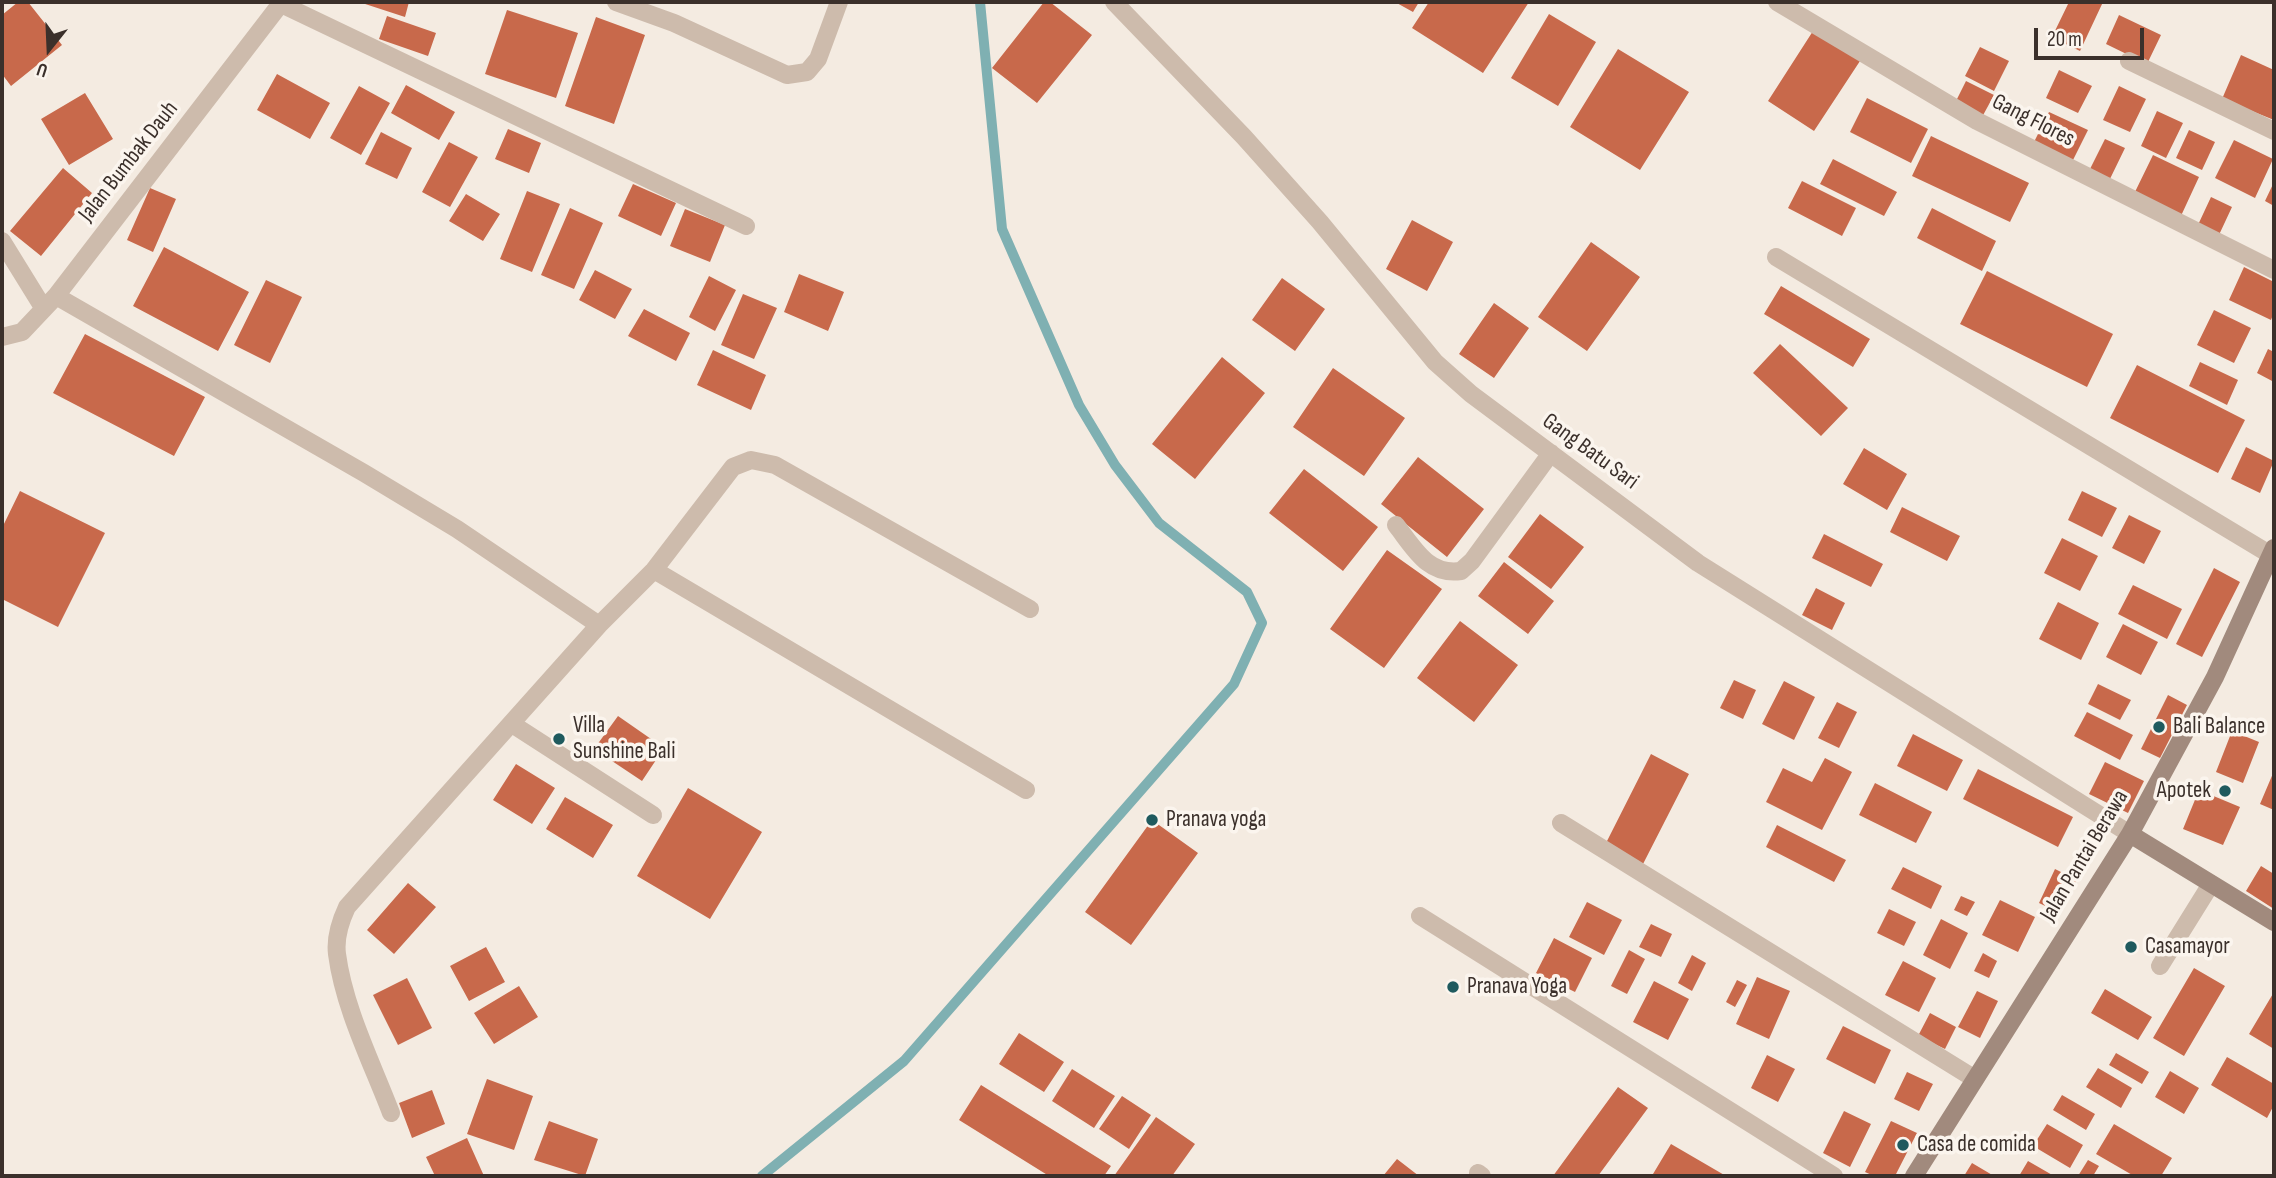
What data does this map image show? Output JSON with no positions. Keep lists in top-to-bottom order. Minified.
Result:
{"streets":{"street":["Gang Flores","Jalan Bumbak Dauh","Gang Batu Sari","Jalan Pantai Berawa"]},"crossings":[["Gang Batu Sari","Jalan Pantai Berawa"]],"places":["Bali Balance","Villa Sunshine Bali","Apotek","Pranava yoga","Casamayor","Pranava Yoga","Casa de comida"],"scale_bar":"20 m","north":"bottom"}
